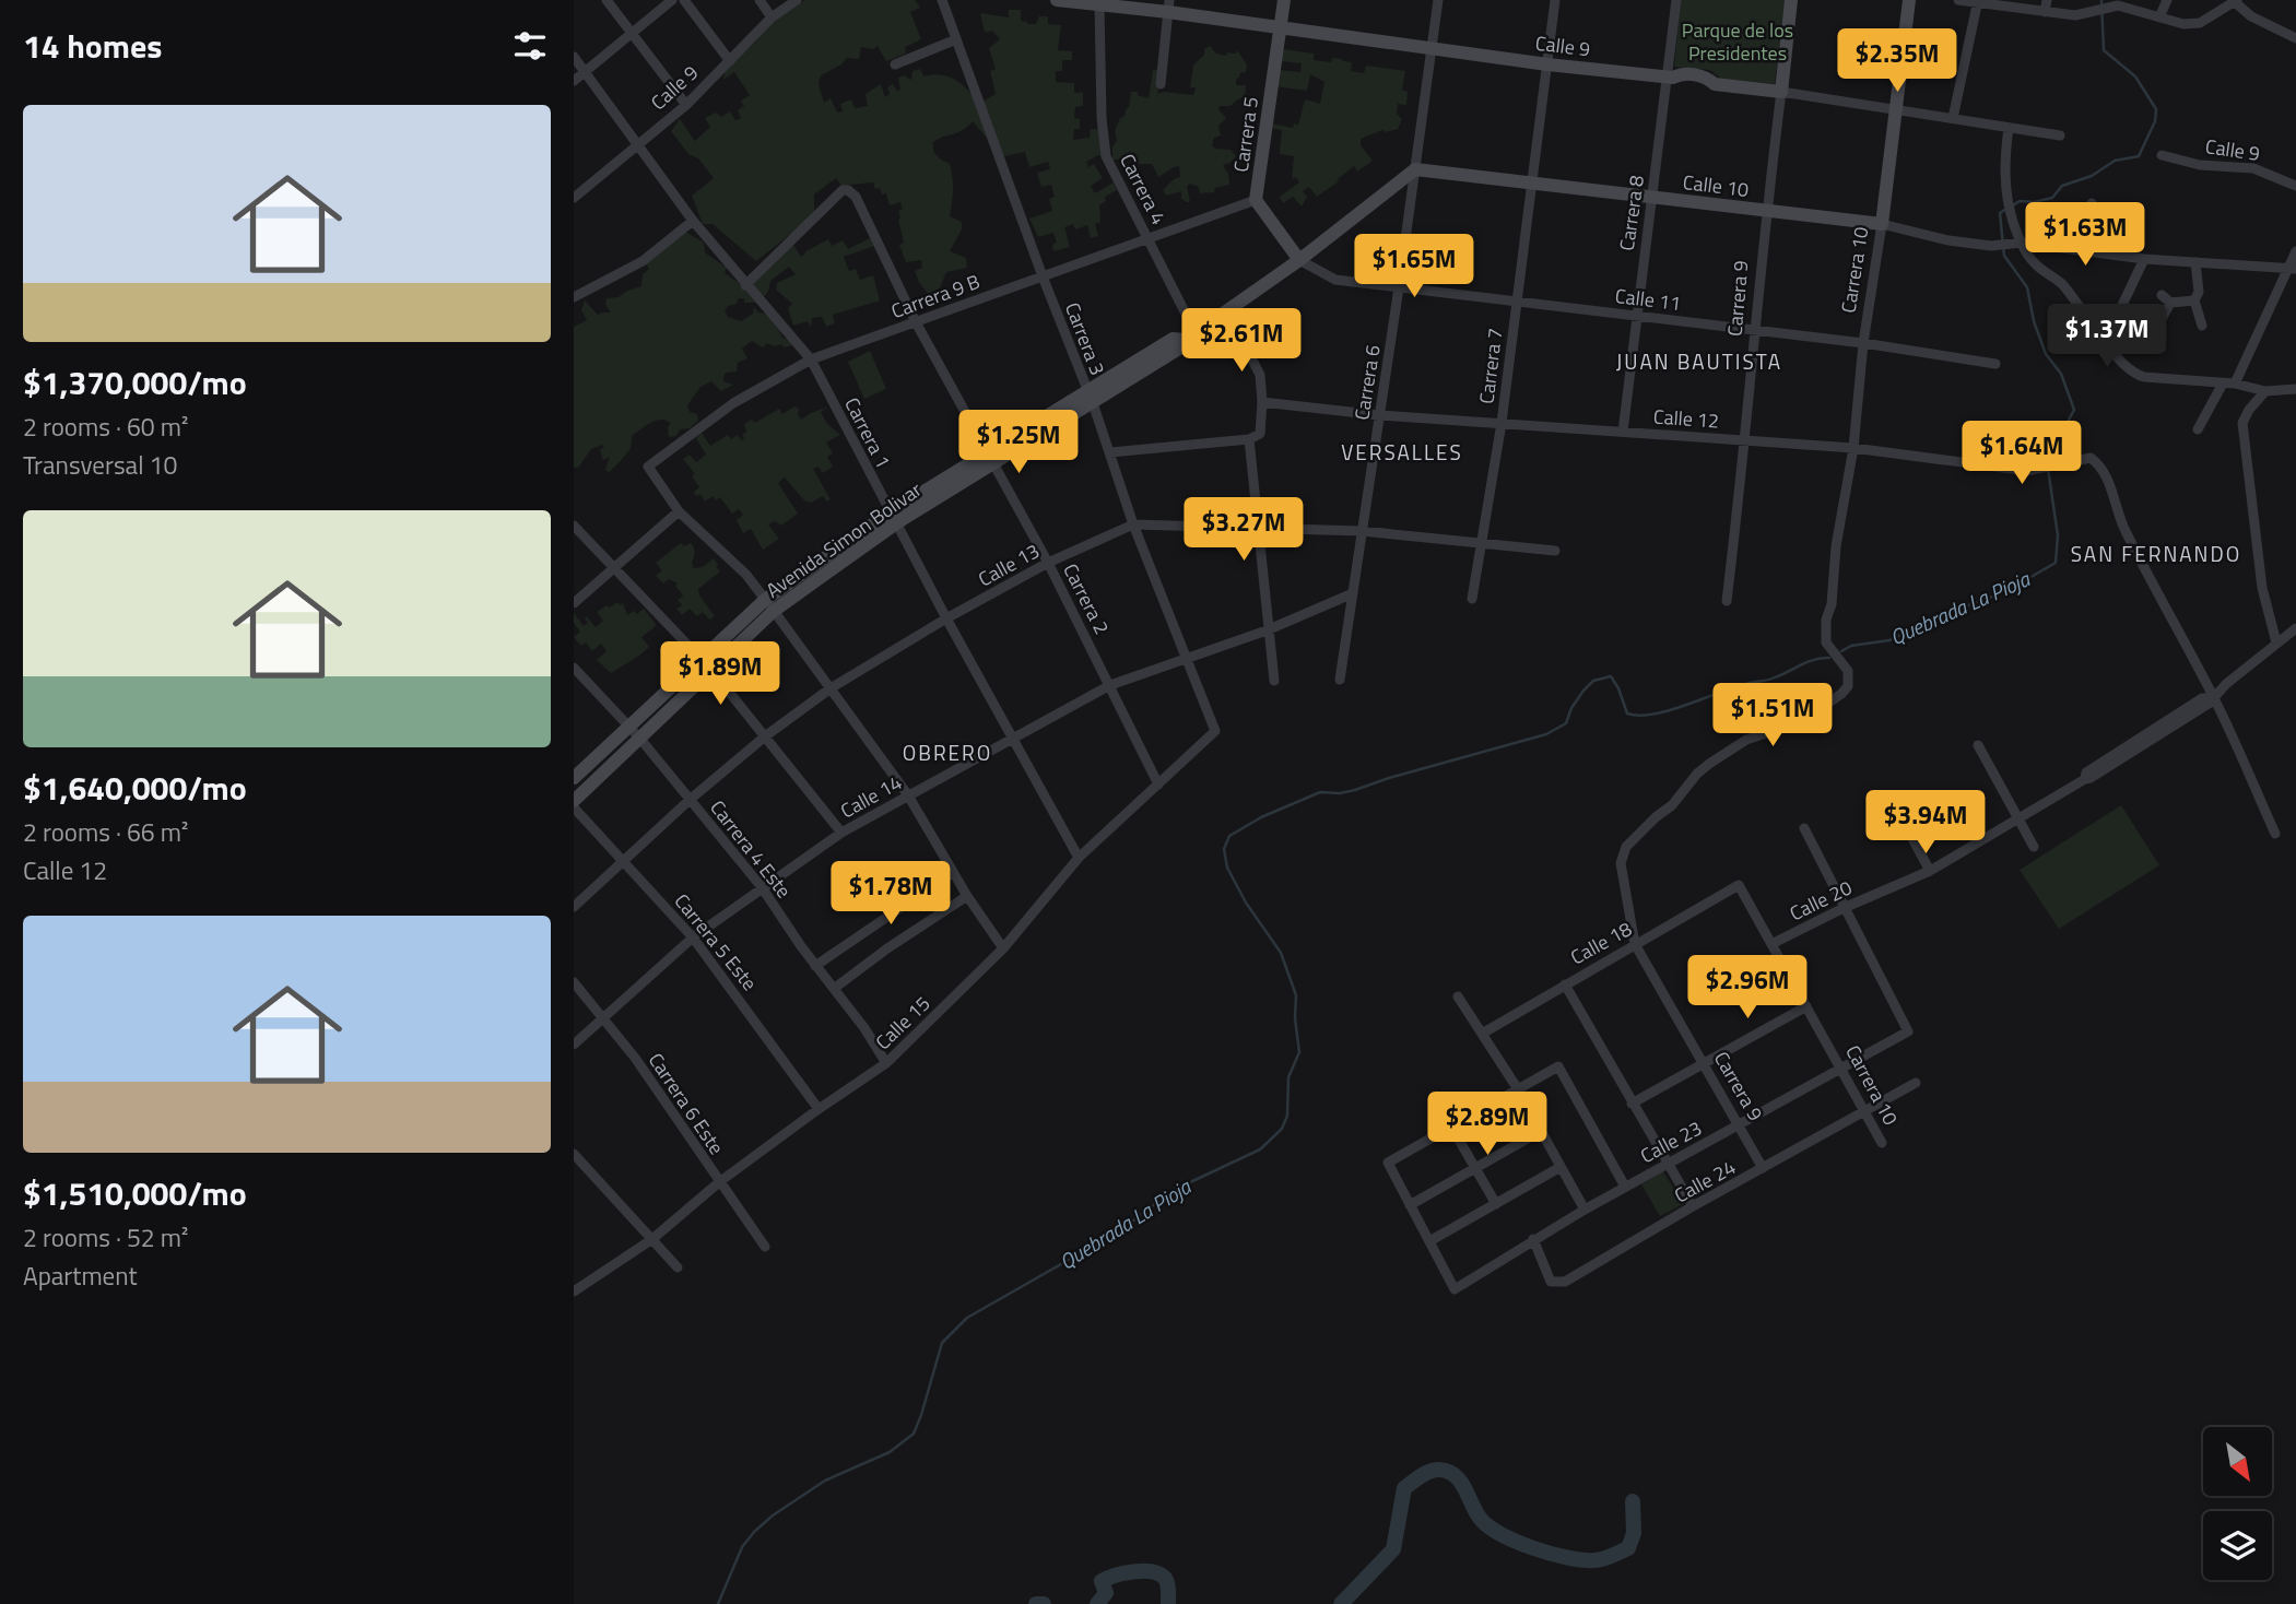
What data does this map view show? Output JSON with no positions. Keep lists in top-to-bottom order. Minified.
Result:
{"streets":{"main road":["Calle 9","Carrera 5","Calle 10","Carrera 10","Carrera 9","Avenida Simon Bolivar"],"street":["Carrera 4","Carrera 8","Carrera 9 B","Calle 11","Carrera 3","Carrera 7","Carrera 6","Calle 12","Carrera 1","Calle 13","Carrera 2","Calle 14","Carrera 4 Este","Calle 20","Carrera 5 Este","Calle 18","Calle 15","Carrera 6 Este","Calle 23","Calle 24"]},"crossings":[["Calle 9","Carrera 5"],["Calle 9","Carrera 4"],["Calle 9","Carrera 8"],["Calle 9","Carrera 10"],["Calle 9","Carrera 9"],["Calle 9","Carrera 7"],["Calle 9","Carrera 6"],["Calle 9","Carrera 1"],["Carrera 5","Carrera 9 B"],["Carrera 5","Calle 11"],["Calle 10","Carrera 8"],["Calle 10","Carrera 10"],["Calle 10","Carrera 9"],["Calle 10","Carrera 7"],["Calle 10","Carrera 6"],["Carrera 4","Carrera 9 B"],["Carrera 4","Avenida Simon Bolivar"],["Carrera 8","Calle 11"],["Carrera 8","Calle 12"],["Carrera 10","Carrera 9"],["Carrera 10","Calle 11"],["Carrera 10","Calle 12"],["Carrera 10","Calle 20"],["Carrera 10","Calle 18"],["Carrera 10","Calle 23"],["Carrera 10","Calle 24"],["Carrera 9 B","Carrera 3"],["Carrera 9 B","Carrera 1"],["Carrera 9 B","Carrera 2"],["Carrera 9","Calle 11"],["Carrera 9","Calle 12"],["Carrera 9","Calle 18"],["Carrera 9","Calle 23"],["Carrera 9","Calle 24"],["Calle 11","Carrera 7"],["Calle 11","Carrera 6"],["Carrera 3","Avenida Simon Bolivar"],["Carrera 3","Calle 13"],["Carrera 3","Calle 14"],["Carrera 3","Calle 15"],["Carrera 7","Calle 12"],["Carrera 7","Calle 13"],["Carrera 6","Calle 12"],["Carrera 6","Calle 13"],["Carrera 6","Calle 14"],["Calle 12","Calle 20"],["Carrera 1","Avenida Simon Bolivar"],["Carrera 1","Calle 13"],["Carrera 1","Carrera 2"],["Carrera 1","Calle 14"],["Carrera 1","Calle 15"],["Avenida Simon Bolivar","Carrera 2"],["Avenida Simon Bolivar","Carrera 4 Este"],["Calle 13","Carrera 2"],["Calle 13","Carrera 4 Este"],["Calle 13","Carrera 5 Este"],["Carrera 2","Calle 14"],["Carrera 2","Calle 15"],["Calle 14","Carrera 4 Este"],["Calle 14","Carrera 5 Este"],["Calle 14","Carrera 6 Este"],["Carrera 4 Este","Calle 15"],["Calle 20","Calle 23"],["Carrera 5 Este","Calle 15"],["Calle 15","Carrera 6 Este"],["Calle 23","Calle 24"]],"districts":["JUAN BAUTISTA","VERSALLES","SAN FERNANDO","OBRERO"],"water":["Quebrada La Pioja"],"parks":["Parque de los Presidentes"],"north":"bottom right","page":{"heading":"14 homes","price":["$2.35M","$1.63M","$1.65M","$1.37M","$2.61M","$1.25M","$1.64M","$3.27M","$1.89M","$1.51M","$3.94M","$1.78M","$2.96M","$2.89M"],"list":[{"name":"$1,370,000/mo","note":"2 rooms · 60 m² · Transversal 10"},{"name":"$1,640,000/mo","note":"2 rooms · 66 m² · Calle 12"},{"name":"$1,510,000/mo","note":"2 rooms · 52 m² · Apartment"}]}}
